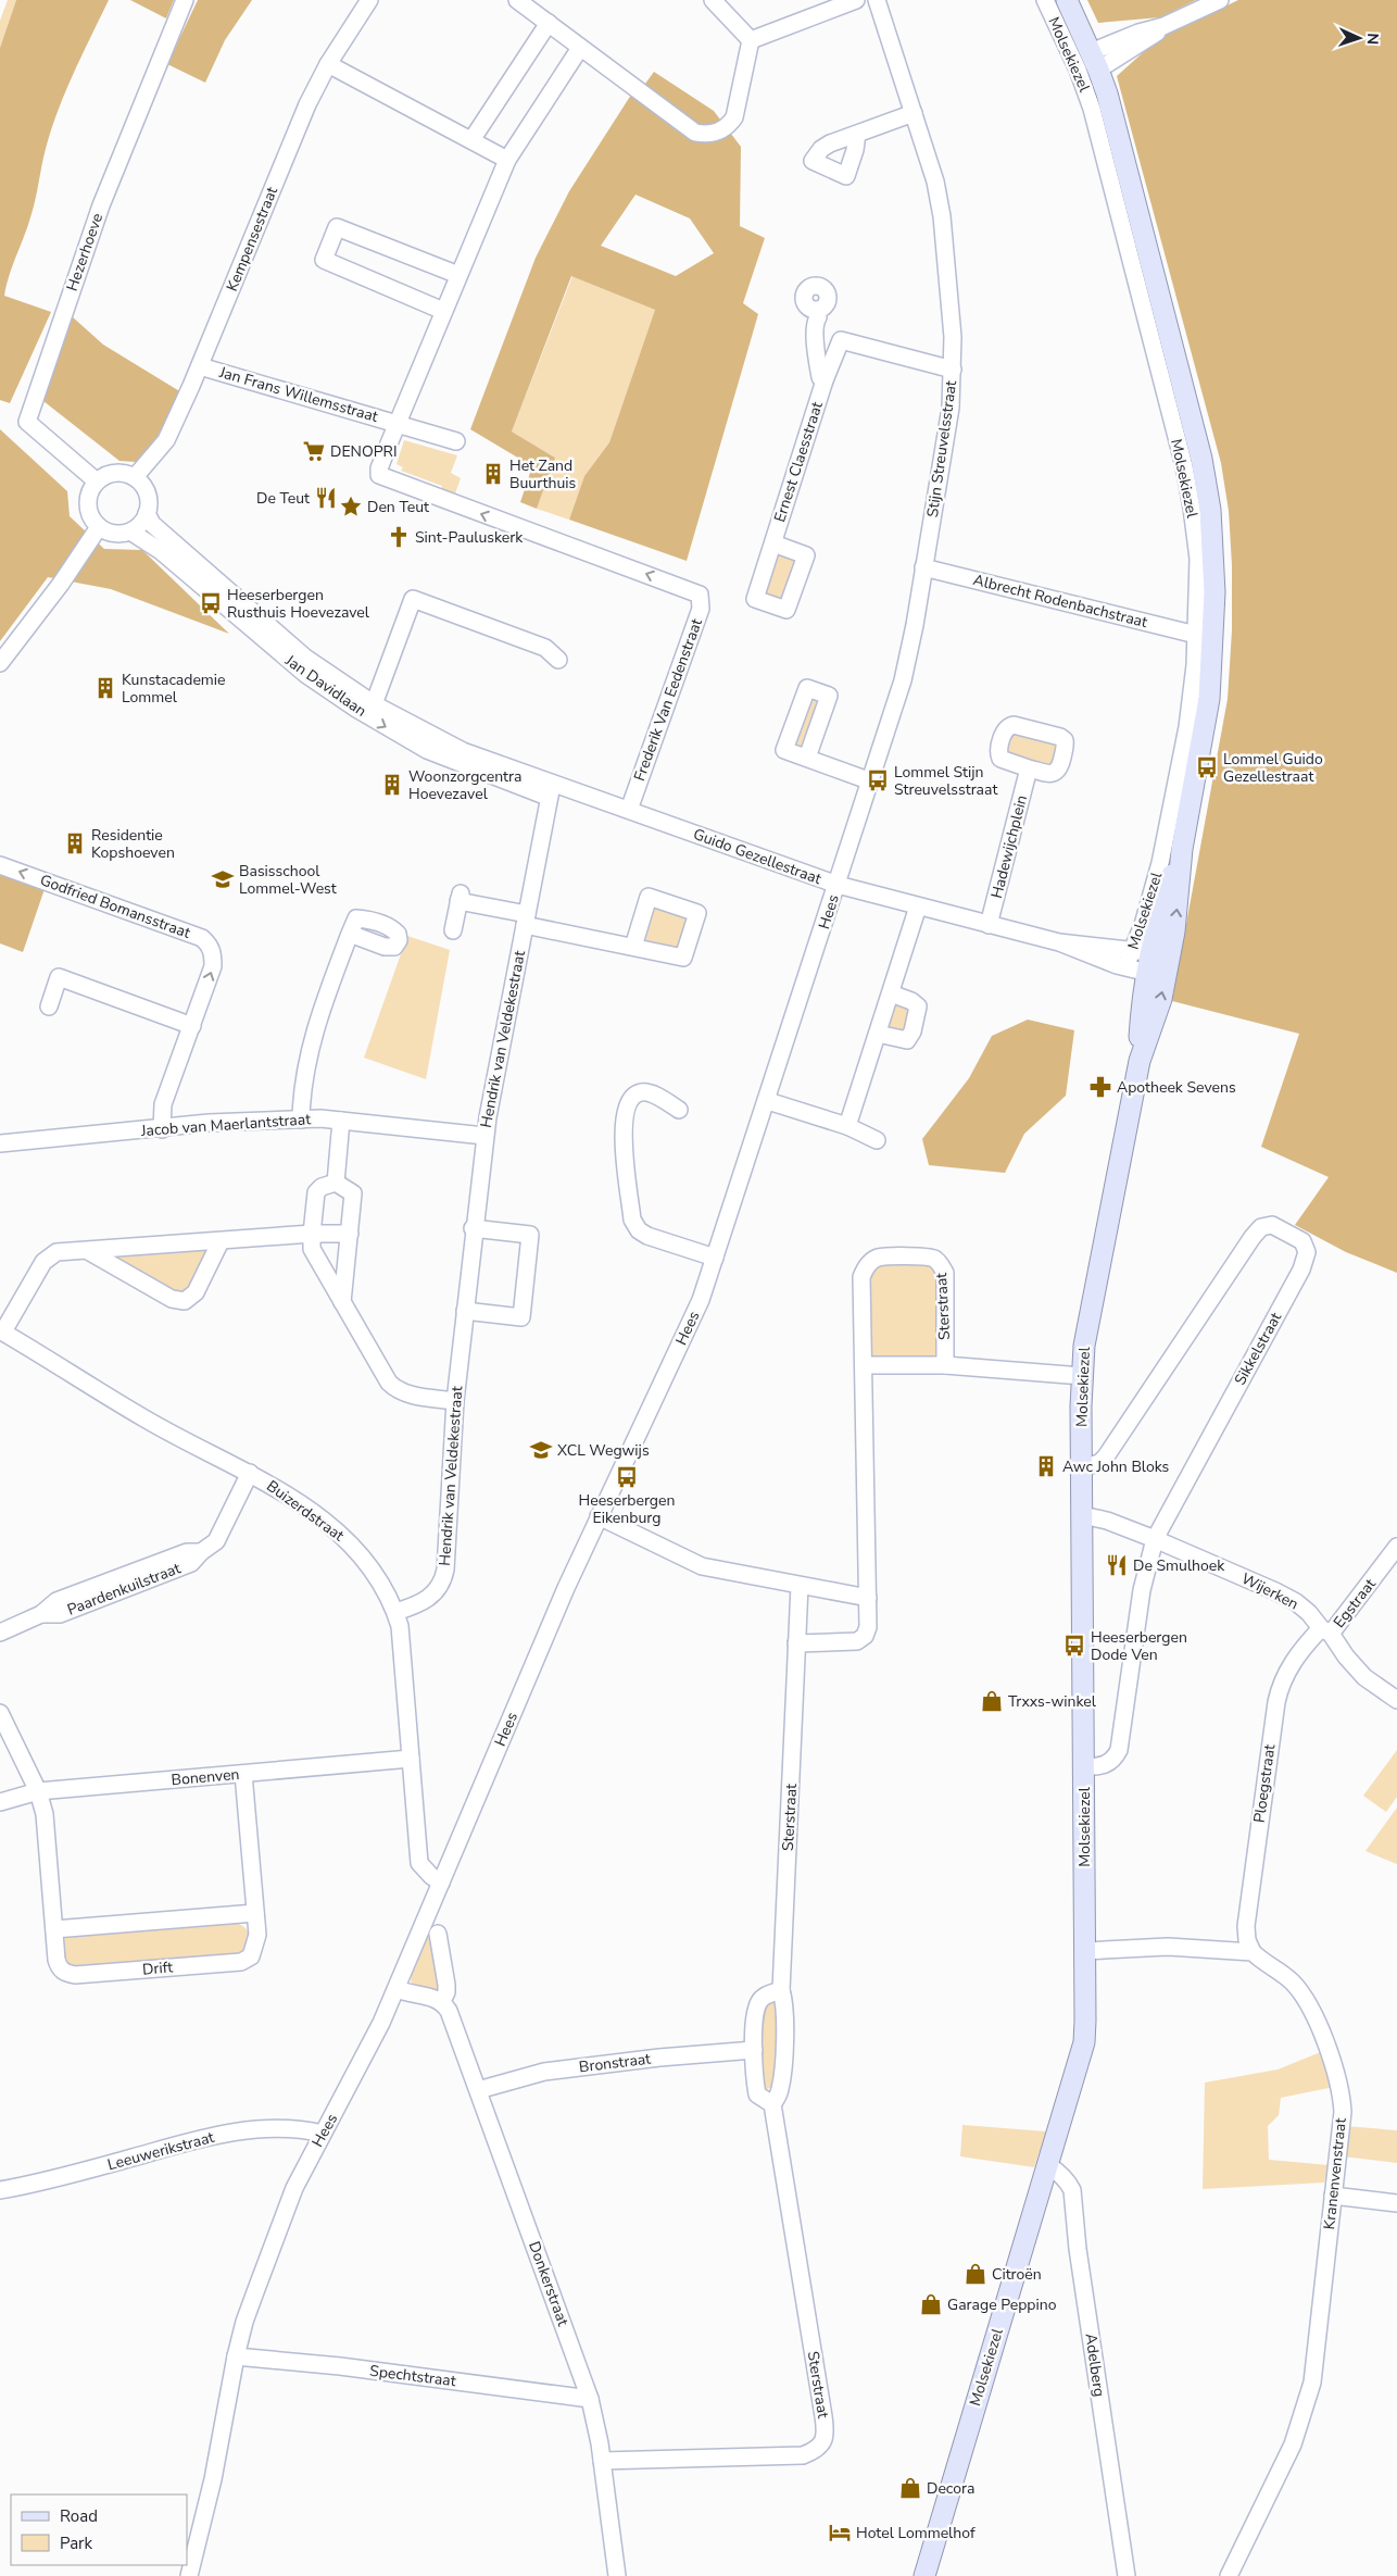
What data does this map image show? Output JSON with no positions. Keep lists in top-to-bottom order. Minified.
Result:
{"streets":{"main road":["Molsekiezel"],"street":["Kempensestraat","Hezerhoeve","Jan Frans Willemsstraat","Stijn Streuvelsstraat","Ernest Claesstraat","Albrecht Rodenbachstraat","Jan Davidlaan","Frederik Van Eedenstraat","Hadewijchplein","Guido Gezellestraat","Godfried Bomansstraat","Hees","Hendrik van Veldekestraat","Jacob van Maerlantstraat","Sterstraat","Sikkelstraat","Buizerdstraat","Paardenkuilstraat","Wijerken","Egstraat","Bonenven","Ploegstraat","Drift","Bronstraat","Leeuwerikstraat","Kranenvenstraat","Donkerstraat","Adelberg","Spechtstraat"]},"crossings":[["Molsekiezel","Albrecht Rodenbachstraat"],["Molsekiezel","Guido Gezellestraat"],["Molsekiezel","Sikkelstraat"],["Molsekiezel","Wijerken"],["Molsekiezel","Adelberg"],["Kempensestraat","Hezerhoeve"],["Kempensestraat","Jan Frans Willemsstraat"],["Kempensestraat","Jan Davidlaan"],["Hezerhoeve","Jan Davidlaan"],["Jan Frans Willemsstraat","Frederik Van Eedenstraat"],["Stijn Streuvelsstraat","Albrecht Rodenbachstraat"],["Stijn Streuvelsstraat","Guido Gezellestraat"],["Stijn Streuvelsstraat","Hees"],["Jan Davidlaan","Guido Gezellestraat"],["Jan Davidlaan","Hendrik van Veldekestraat"],["Frederik Van Eedenstraat","Guido Gezellestraat"],["Hadewijchplein","Guido Gezellestraat"],["Guido Gezellestraat","Hees"],["Guido Gezellestraat","Hendrik van Veldekestraat"],["Godfried Bomansstraat","Jacob van Maerlantstraat"],["Hees","Buizerdstraat"],["Hees","Leeuwerikstraat"],["Hees","Spechtstraat"],["Hendrik van Veldekestraat","Jacob van Maerlantstraat"],["Hendrik van Veldekestraat","Buizerdstraat"],["Sterstraat","Donkerstraat"],["Sikkelstraat","Wijerken"],["Buizerdstraat","Paardenkuilstraat"],["Buizerdstraat","Bonenven"],["Wijerken","Egstraat"],["Wijerken","Ploegstraat"],["Egstraat","Ploegstraat"],["Bonenven","Drift"],["Ploegstraat","Kranenvenstraat"],["Bronstraat","Donkerstraat"],["Donkerstraat","Spechtstraat"]],"one_way":["Godfried Bomansstraat"],"places":{"supermarket":["DENOPRI"],"building":["Het Zand Buurthuis","Kunstacademie Lommel","Woonzorgcentra Hoevezavel","Residentie Kopshoeven","Awc John Bloks"],"restaurant":["De Teut","De Smulhoek"],"place":["Den Teut"],"church":["Sint-Pauluskerk"],"bus stop":["Heeserbergen Rusthuis Hoevezavel","Lommel Guido Gezellestraat","Lommel Stijn Streuvelsstraat","Heeserbergen Eikenburg","Heeserbergen Dode Ven"],"school or university":["Basisschool Lommel-West","XCL Wegwijs"],"pharmacy":["Apotheek Sevens"],"shop":["Trxxs-winkel","Citroën","Garage Peppino","Decora"],"hotel":["Hotel Lommelhof"]},"legend":["Road","Park"],"north":"right"}
